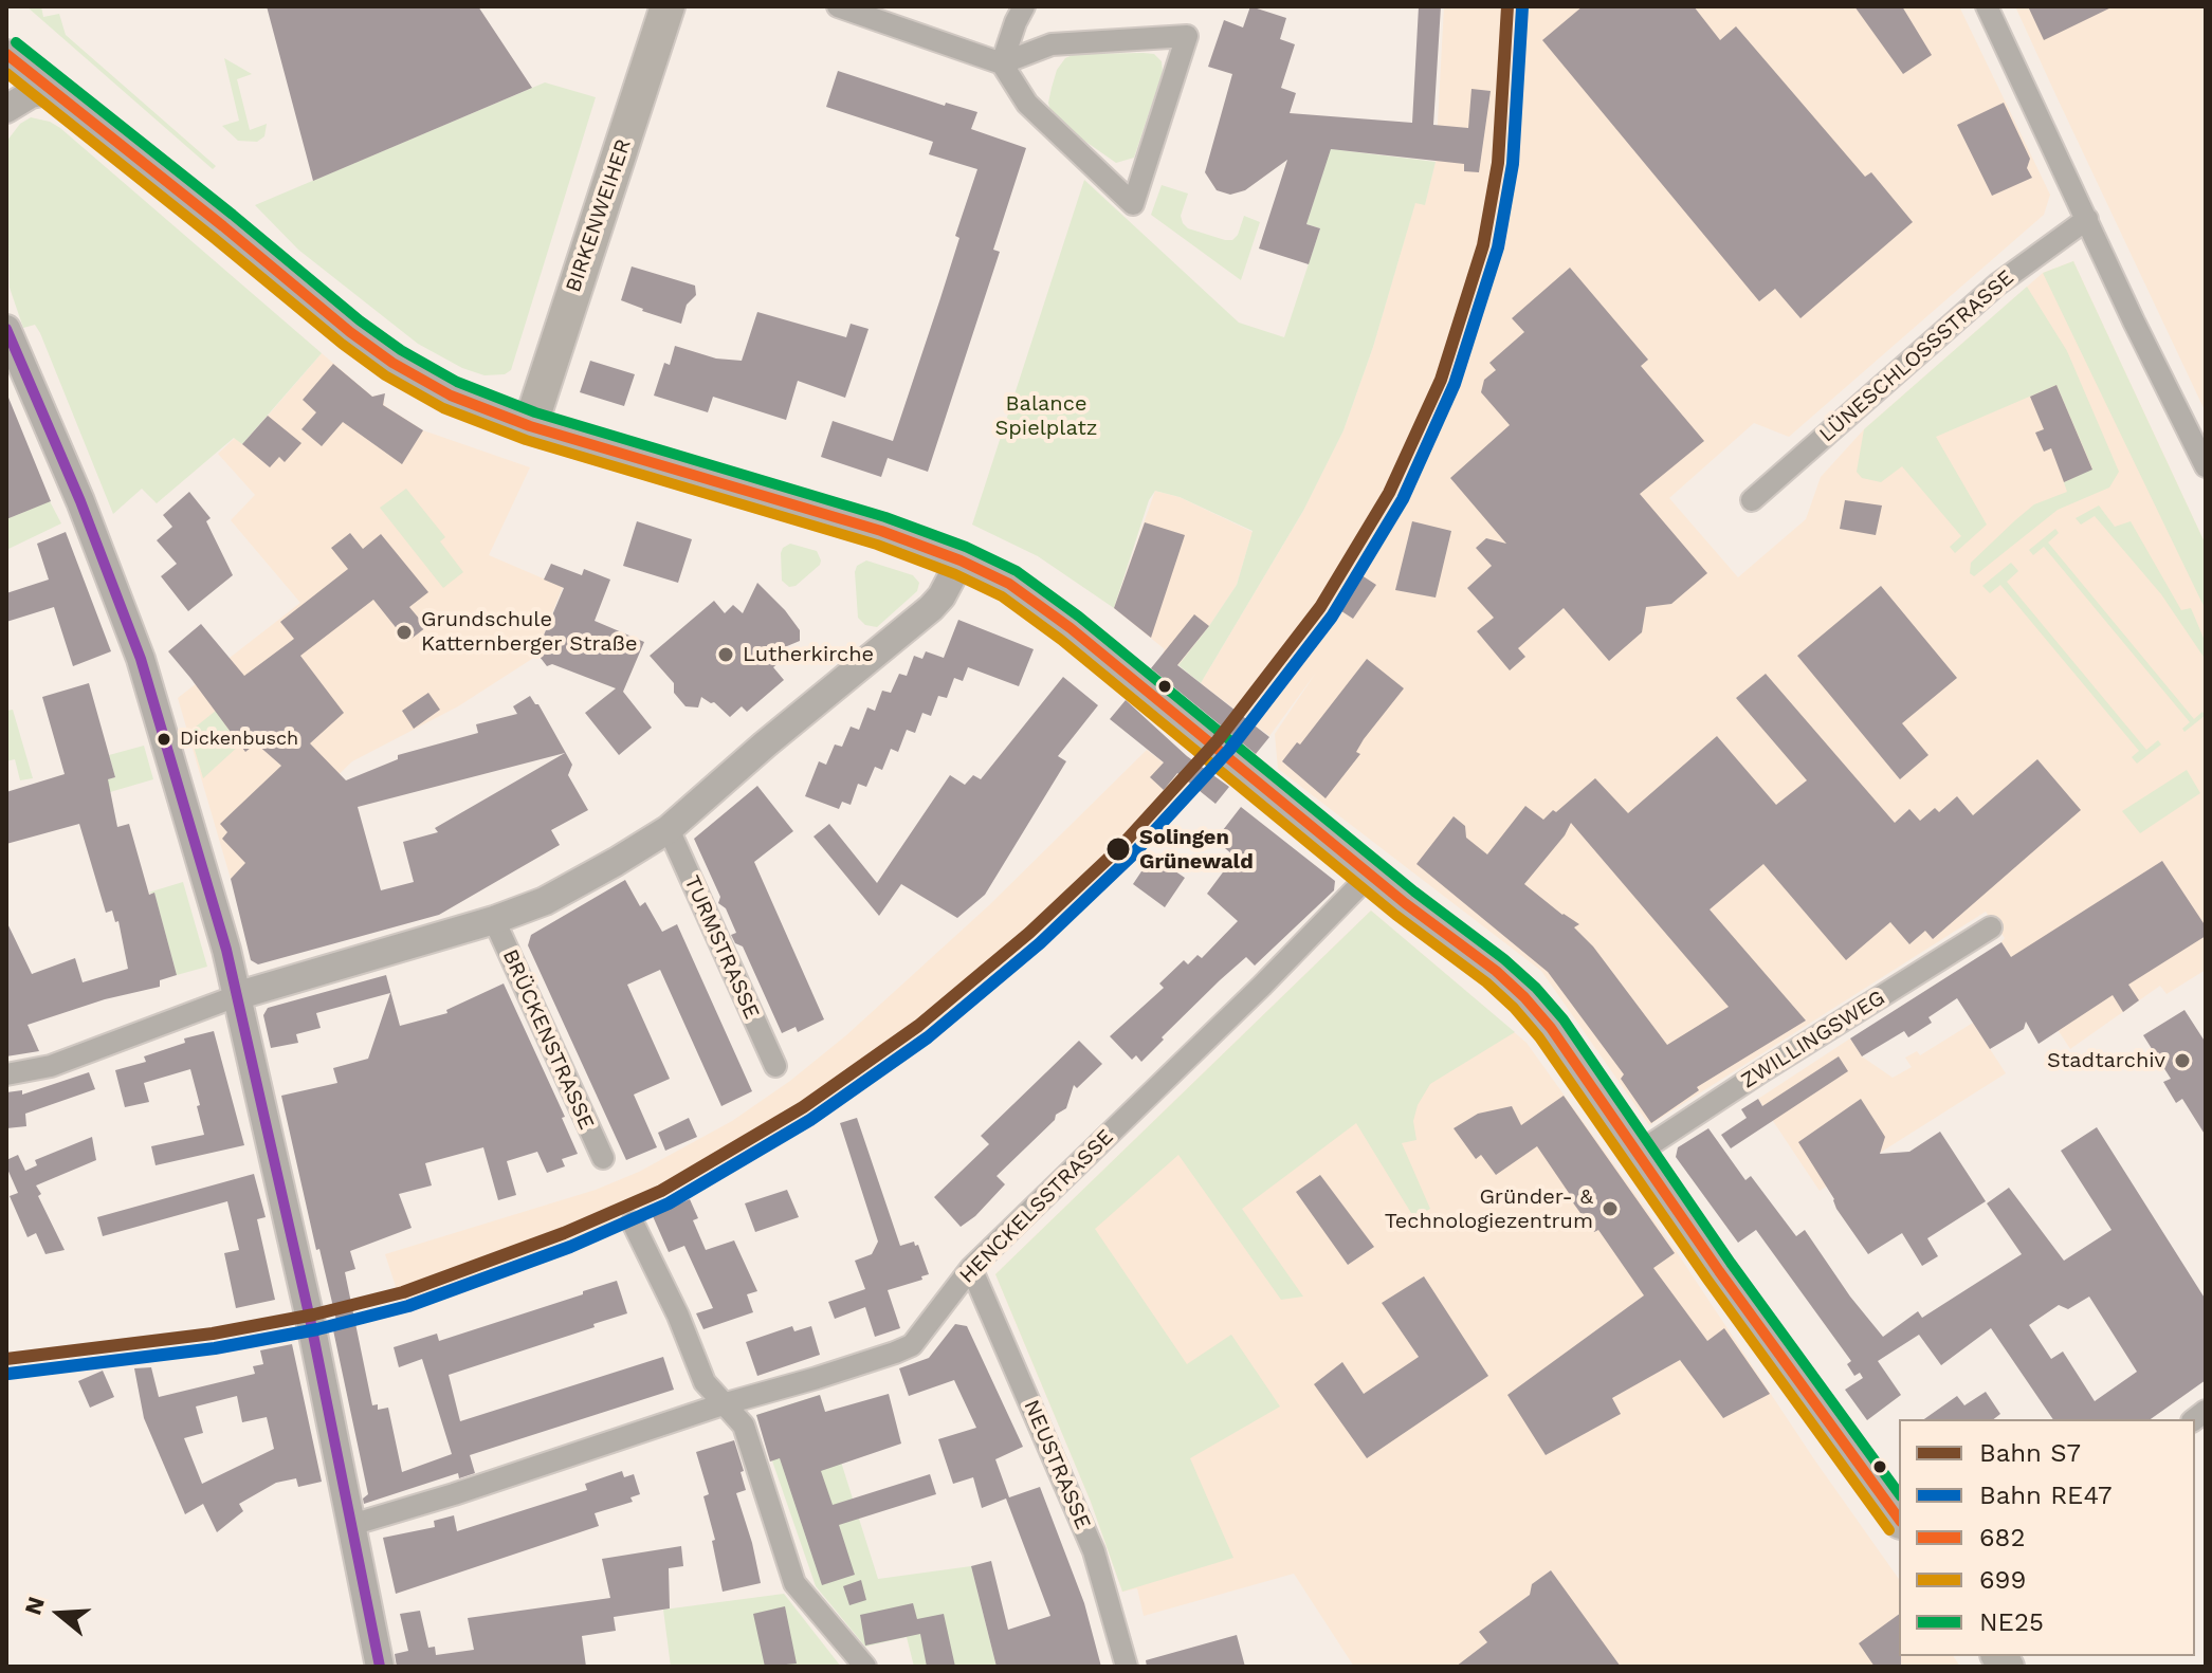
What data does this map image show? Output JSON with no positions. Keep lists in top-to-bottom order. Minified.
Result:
{"streets":{"main road":["BIRKENWEIHER"],"street":["LÜNESCHLOSSSTRASSE","TURMSTRASSE","BRÜCKENSTRASSE","ZWILLINGSWEG","HENCKELSSTRASSE","NEUSTRASSE"]},"crossings":[["HENCKELSSTRASSE","NEUSTRASSE"]],"parks":["Balance Spielplatz"],"places":["Grundschule Katternberger Straße","Lutherkirche","Dickenbusch","Solingen Grünewald","Stadtarchiv","Gründer- & Technologiezentrum"],"lines":["rail line S7","rail line RE47","transit line NE25","transit line 682","transit line 699"],"legend":["Bahn S7","Bahn RE47","682","699","NE25"],"north":"left"}
